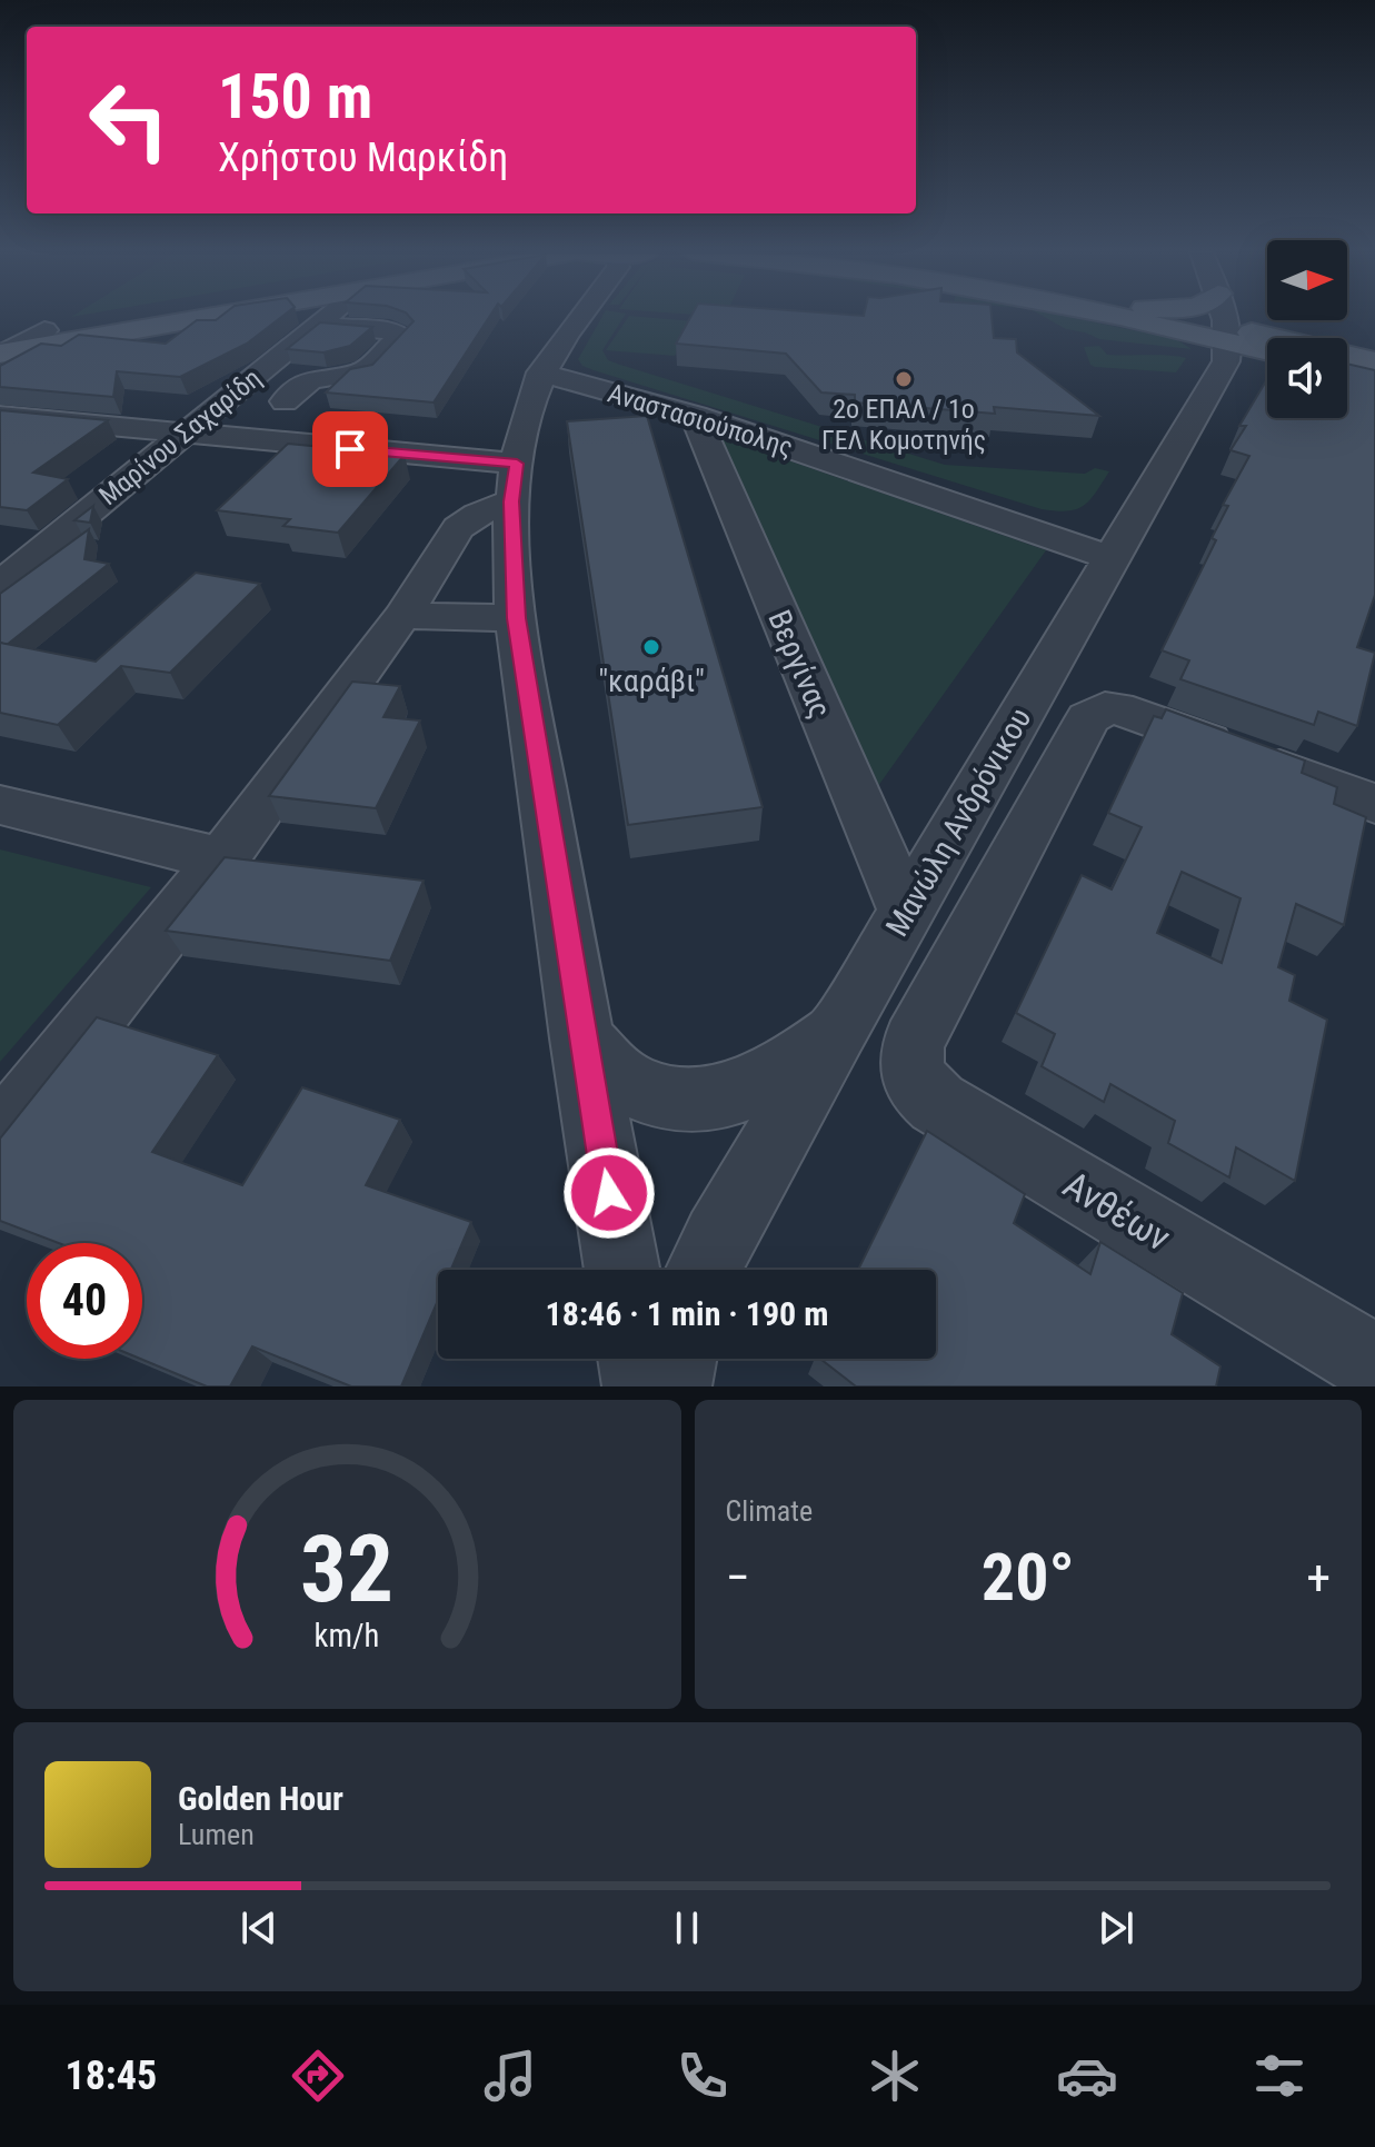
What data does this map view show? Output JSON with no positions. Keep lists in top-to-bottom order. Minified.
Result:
{"streets":{"street":["Αναστασιούπολης","Μαρίνου Σαχαρίδη","Βεργίνας","Μανώλη Ανδρόνικου","Ανθέων"]},"crossings":[["Αναστασιούπολης","Βεργίνας"],["Αναστασιούπολης","Μανώλη Ανδρόνικου"],["Βεργίνας","Μανώλη Ανδρόνικου"]],"places":["2ο ΕΠΑΛ / 1ο ΓΕΛ Κομοτηνής","\"καράβι\""],"north":"right","page":{"turn":["150 m","Χρήστου Μαρκίδη"],"limit":"40","trip":"18:46 · 1 min · 190 m","tile":"Climate","heat":["−","20°","+"],"song":["Golden Hour","Lumen"],"tabs":"18:45","gauge":["32","km/h"]}}
